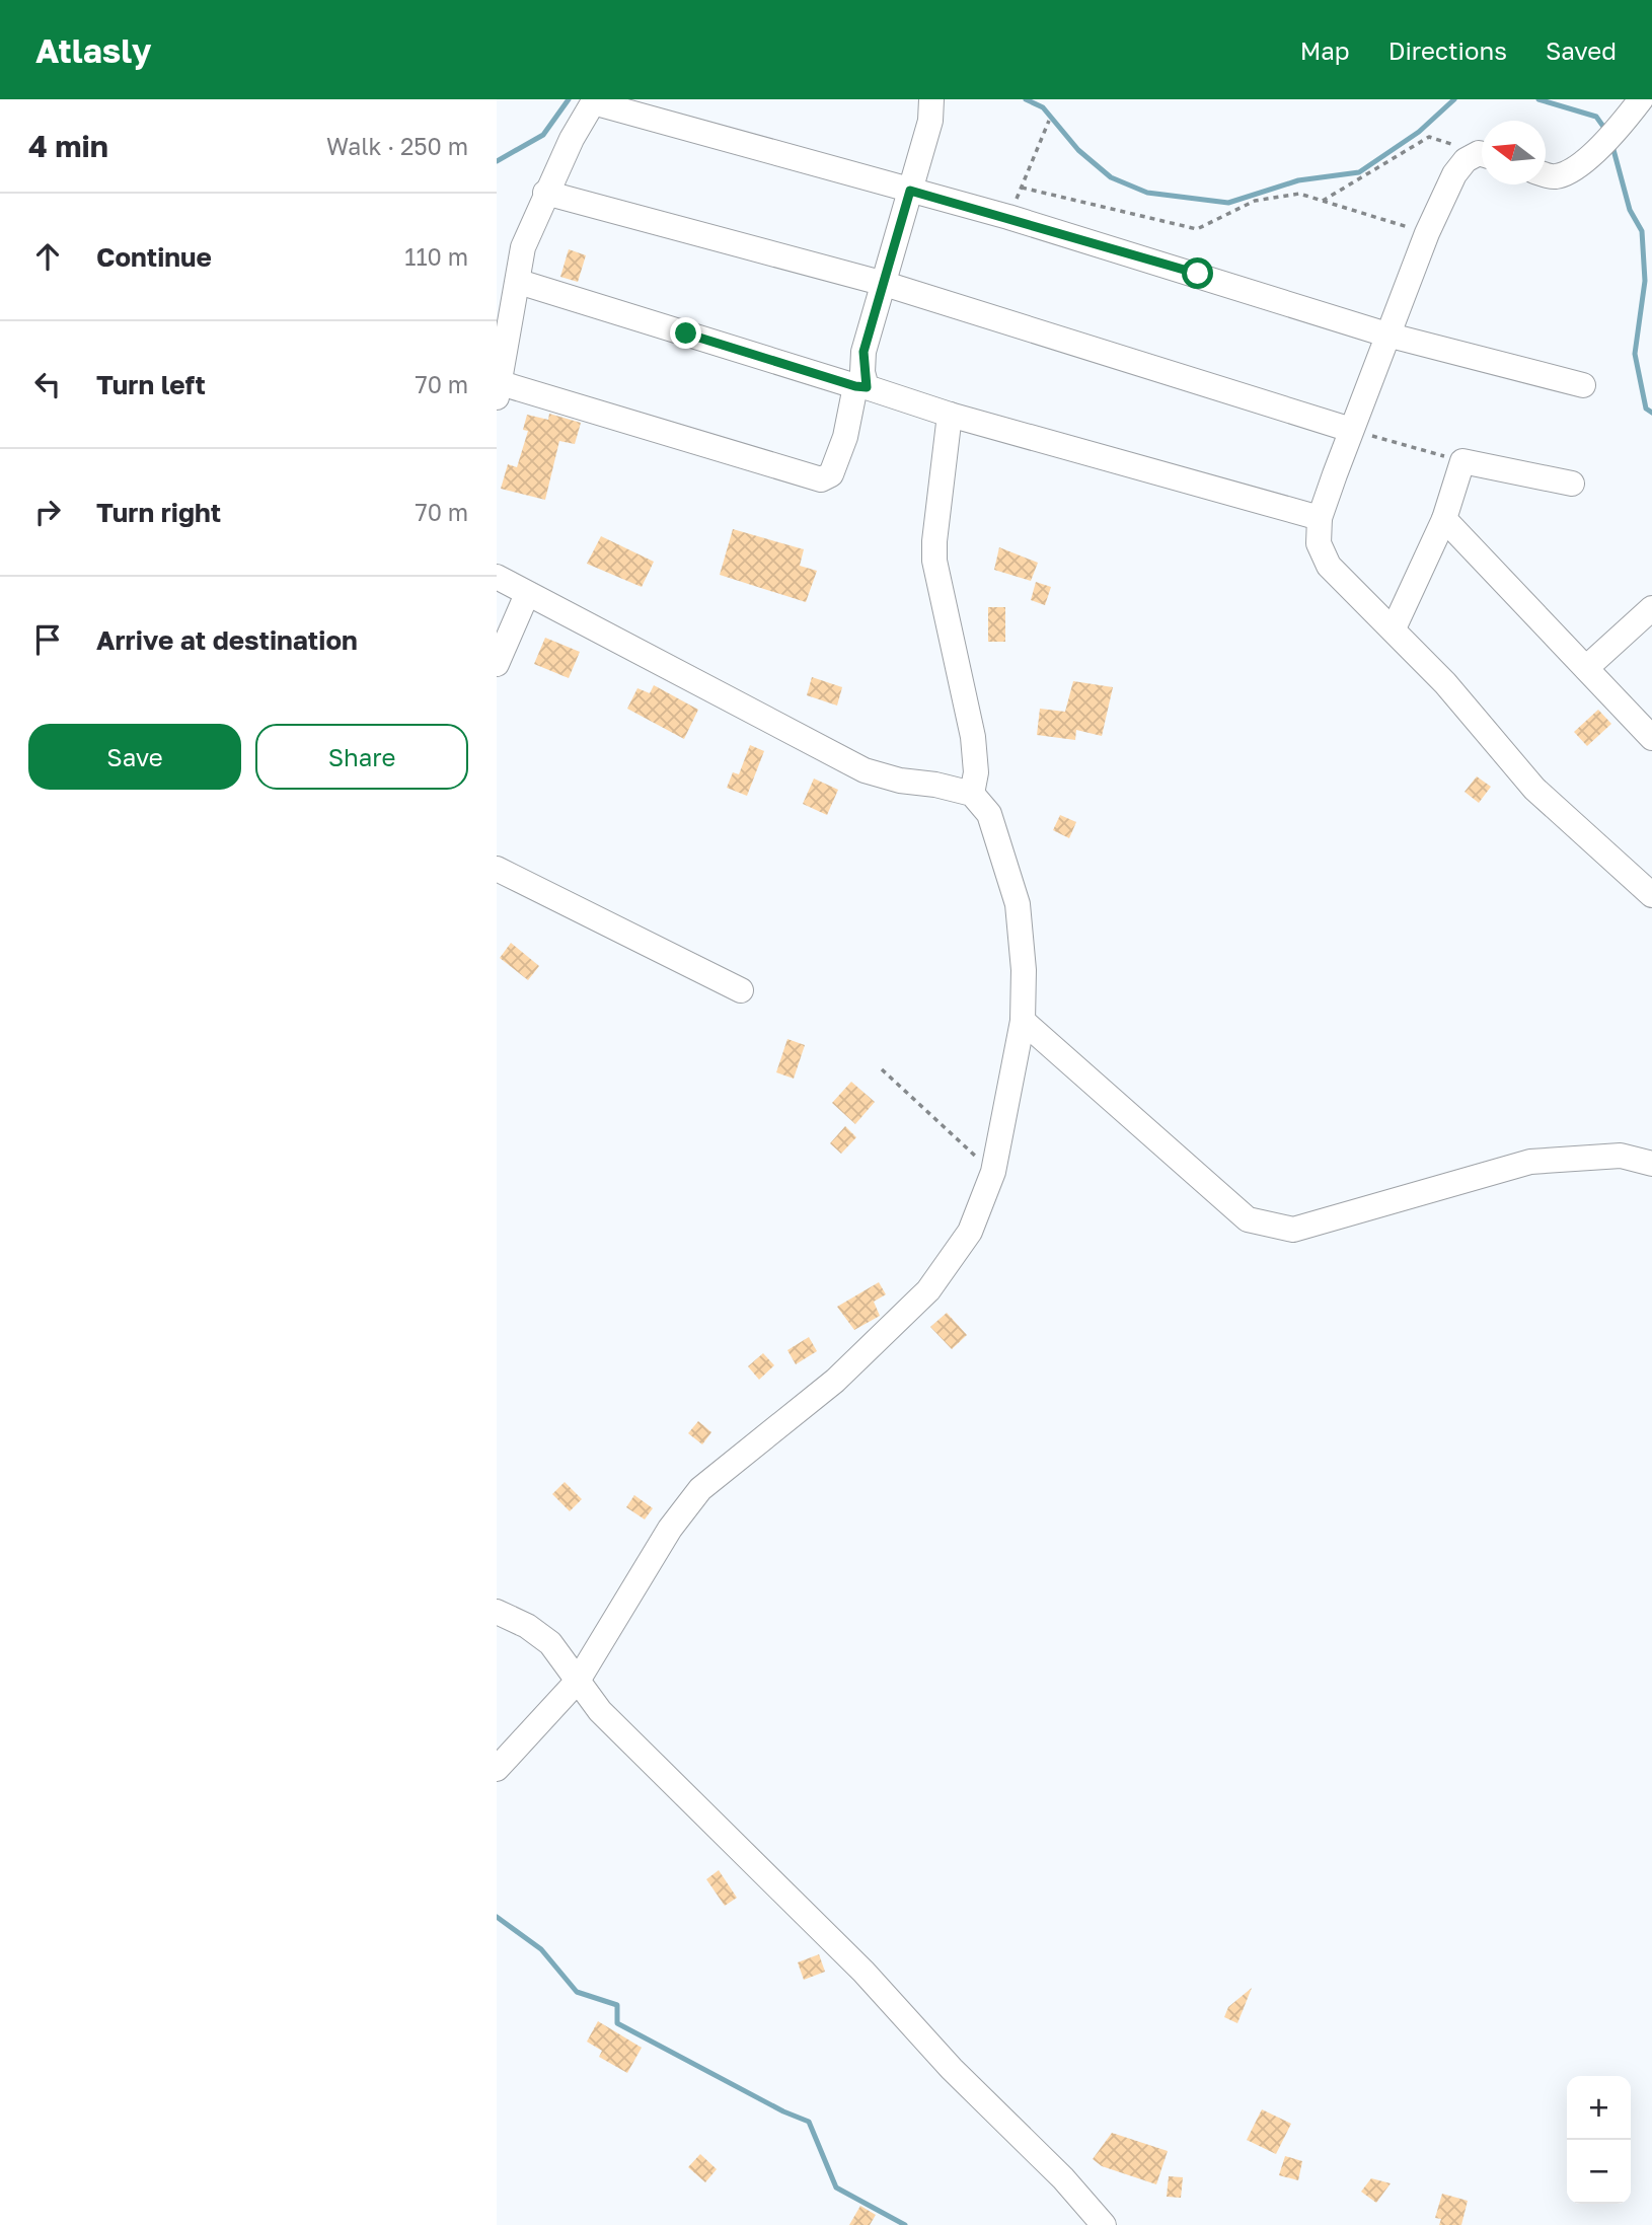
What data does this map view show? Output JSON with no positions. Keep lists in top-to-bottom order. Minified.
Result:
{"north":"left","page":{"header":"Atlasly","nav":["Map","Directions","Saved"],"heading":["4 min","Walk · 250 m"],"list":[["Continue","110 m"],["Turn left","70 m"],["Turn right","70 m"],"Arrive at destination"],"buttons":["Save","Share"],"map_buttons":["+","−"]}}
